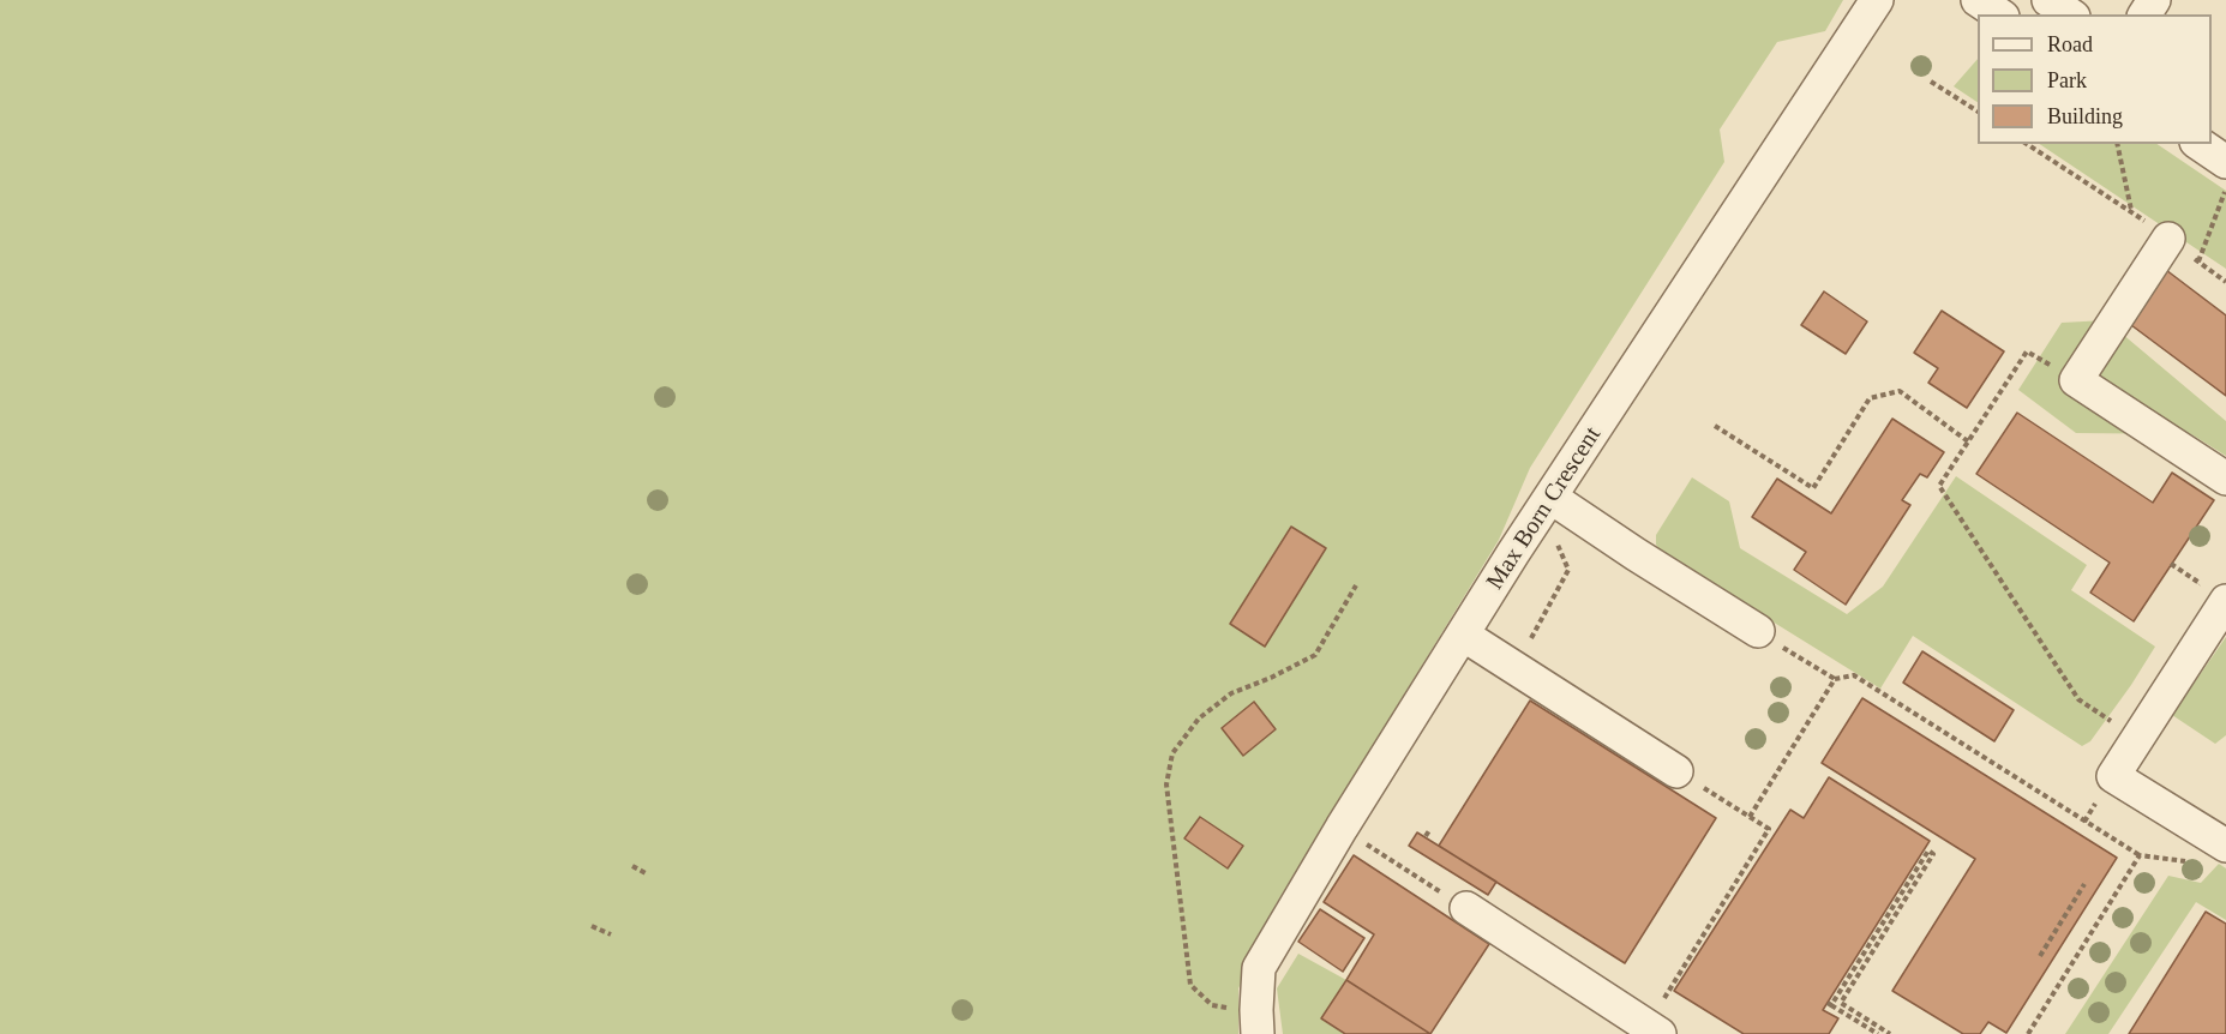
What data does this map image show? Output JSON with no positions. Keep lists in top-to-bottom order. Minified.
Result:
{"streets":{"lane":["Max Born Crescent"]},"legend":["Road","Park","Building"]}
